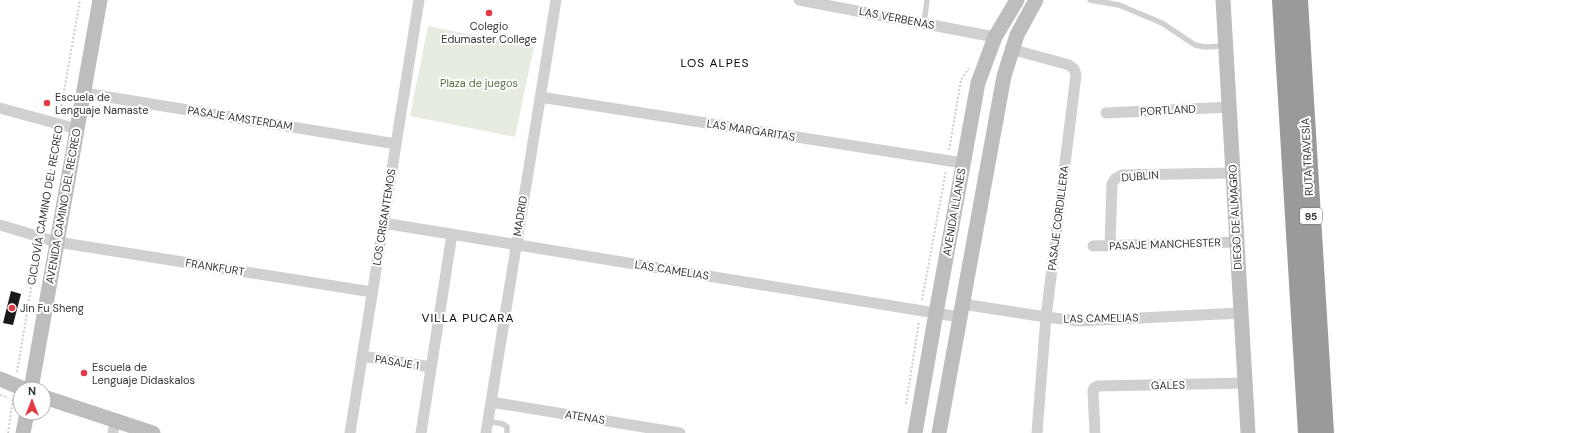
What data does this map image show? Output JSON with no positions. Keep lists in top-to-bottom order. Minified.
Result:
{"streets":{"highway":["RUTA TRAVESÍA","95"],"main road":["AVENIDA CAMINO DEL RECREO","AVENIDA ILLANES","DIEGO DE ALMAGRO"],"street":["LAS VERBENAS","PORTLAND","PASAJE AMSTERDAM","LAS MARGARITAS","DUBLIN","MADRID","LOS CRISANTEMOS","PASAJE CORDILLERA","PASAJE MANCHESTER","FRANKFURT","LAS CAMELIAS","PASAJE 1","GALES","ATENAS"],"path":["CICLOVÍA CAMINO DEL RECREO"]},"crossings":[["LAS VERBENAS","AVENIDA ILLANES"],["PORTLAND","DIEGO DE ALMAGRO"],["PASAJE AMSTERDAM","AVENIDA CAMINO DEL RECREO"],["PASAJE AMSTERDAM","LOS CRISANTEMOS"],["LAS MARGARITAS","AVENIDA ILLANES"],["LAS MARGARITAS","MADRID"],["DUBLIN","DIEGO DE ALMAGRO"],["DUBLIN","PASAJE MANCHESTER"],["CICLOVÍA CAMINO DEL RECREO","FRANKFURT"],["AVENIDA CAMINO DEL RECREO","FRANKFURT"],["AVENIDA ILLANES","LAS CAMELIAS"],["MADRID","LAS CAMELIAS"],["MADRID","ATENAS"],["LOS CRISANTEMOS","FRANKFURT"],["LOS CRISANTEMOS","LAS CAMELIAS"],["LOS CRISANTEMOS","PASAJE 1"],["DIEGO DE ALMAGRO","PASAJE MANCHESTER"],["DIEGO DE ALMAGRO","LAS CAMELIAS"],["DIEGO DE ALMAGRO","GALES"],["PASAJE CORDILLERA","LAS CAMELIAS"]],"districts":["LOS ALPES","VILLA PUCARA"],"parks":["Plaza de juegos"],"places":["Colegio Edumaster College","Escuela de Lenguaje Namaste","Jin Fu Sheng","Escuela de Lenguaje Didaskalos"],"north":"top"}
